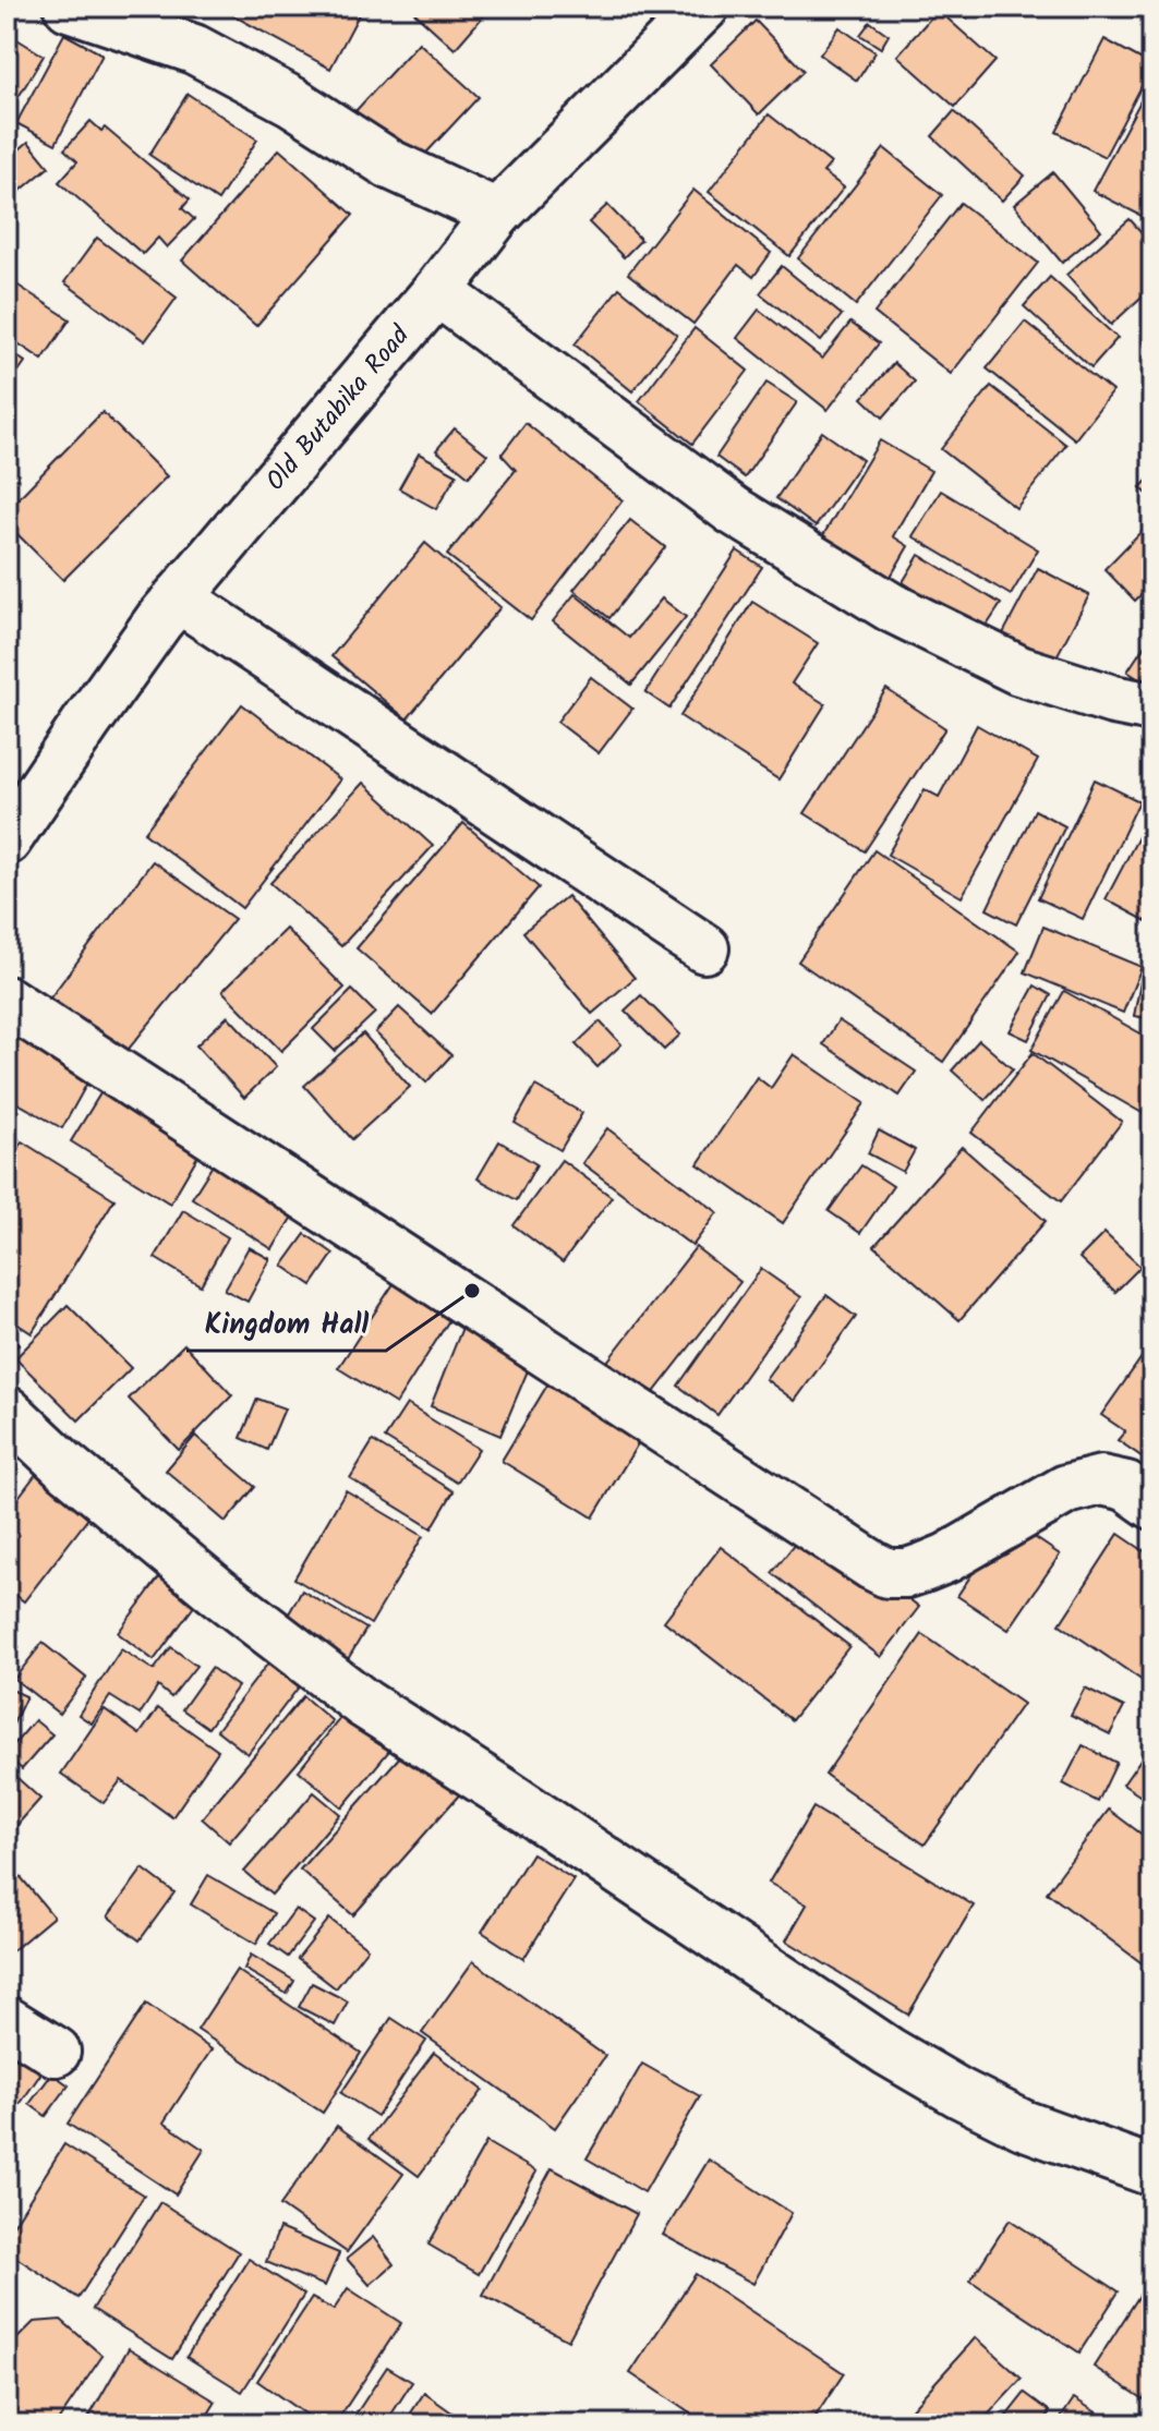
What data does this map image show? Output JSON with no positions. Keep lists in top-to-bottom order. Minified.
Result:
{"streets":{"street":["Old Butabika Road"]},"places":["Kingdom Hall"]}
